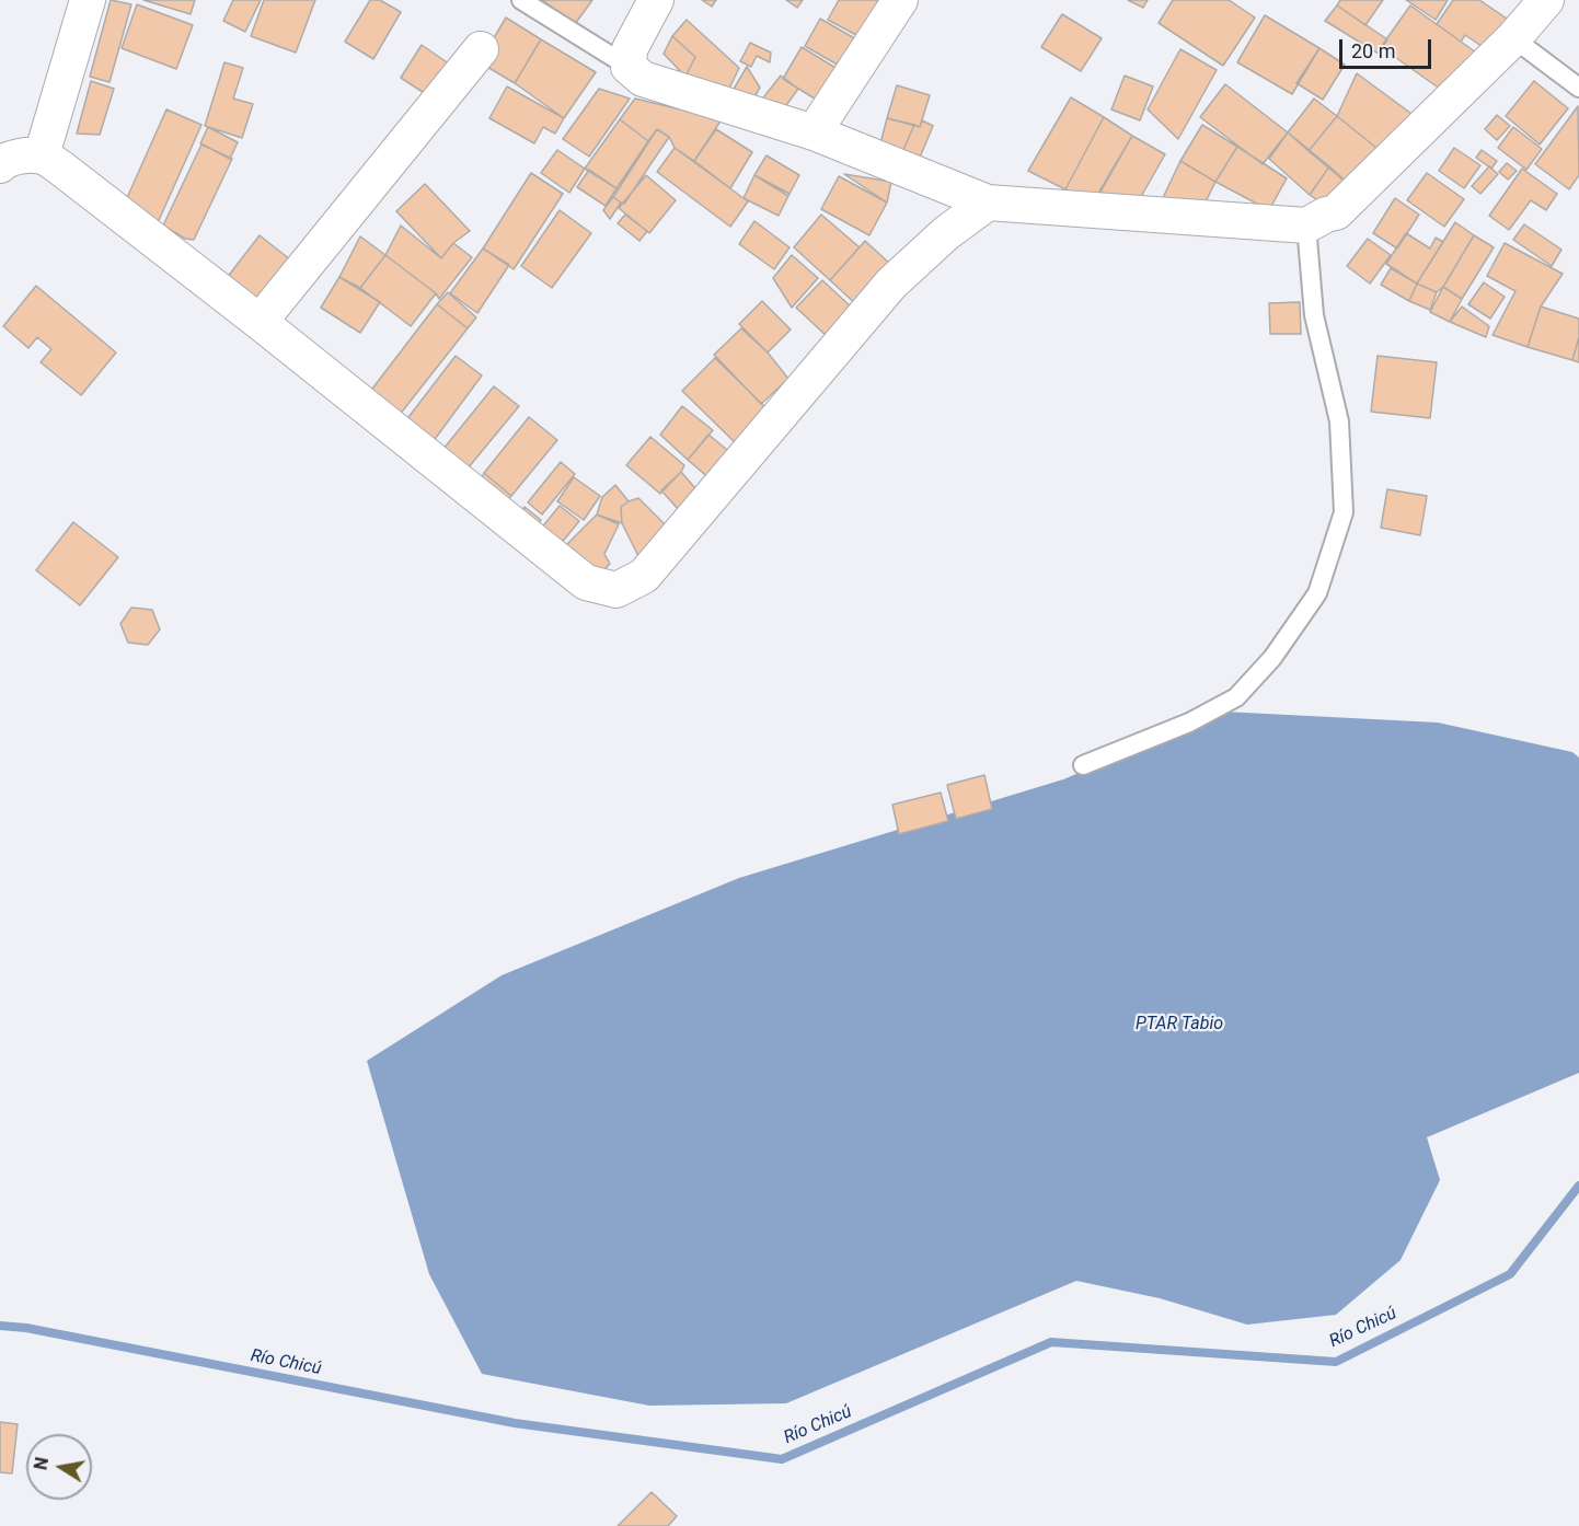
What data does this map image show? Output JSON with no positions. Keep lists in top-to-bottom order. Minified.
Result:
{"water":["PTAR Tabio","Río Chicú"],"scale_bar":"20 m","north":"left"}
